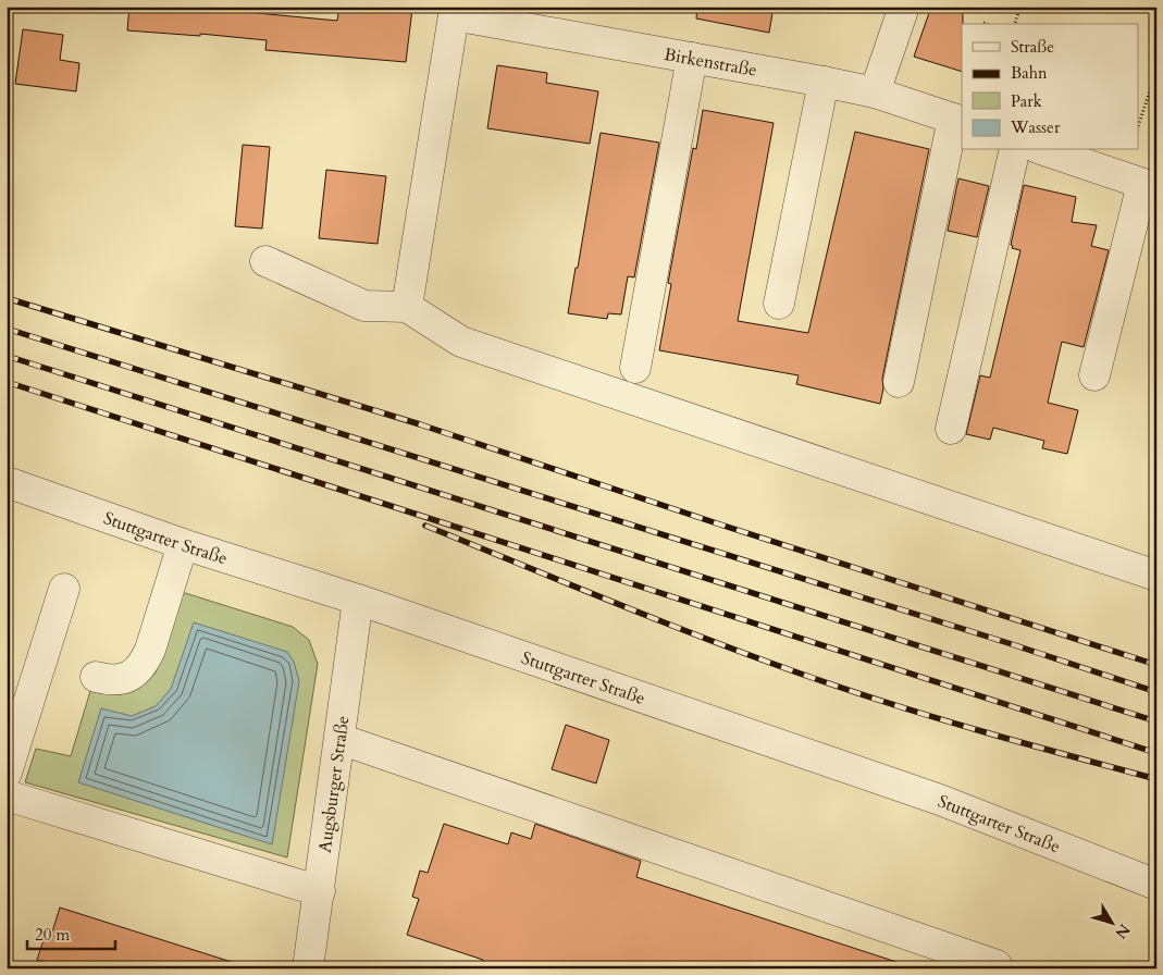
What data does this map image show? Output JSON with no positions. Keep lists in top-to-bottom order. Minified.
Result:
{"streets":{"street":["Birkenstraße","Stuttgarter Straße","Augsburger Straße"]},"crossings":[["Stuttgarter Straße","Augsburger Straße"]],"legend":["Straße","Bahn","Park","Wasser"],"scale_bar":"20 m","north":"bottom right"}
